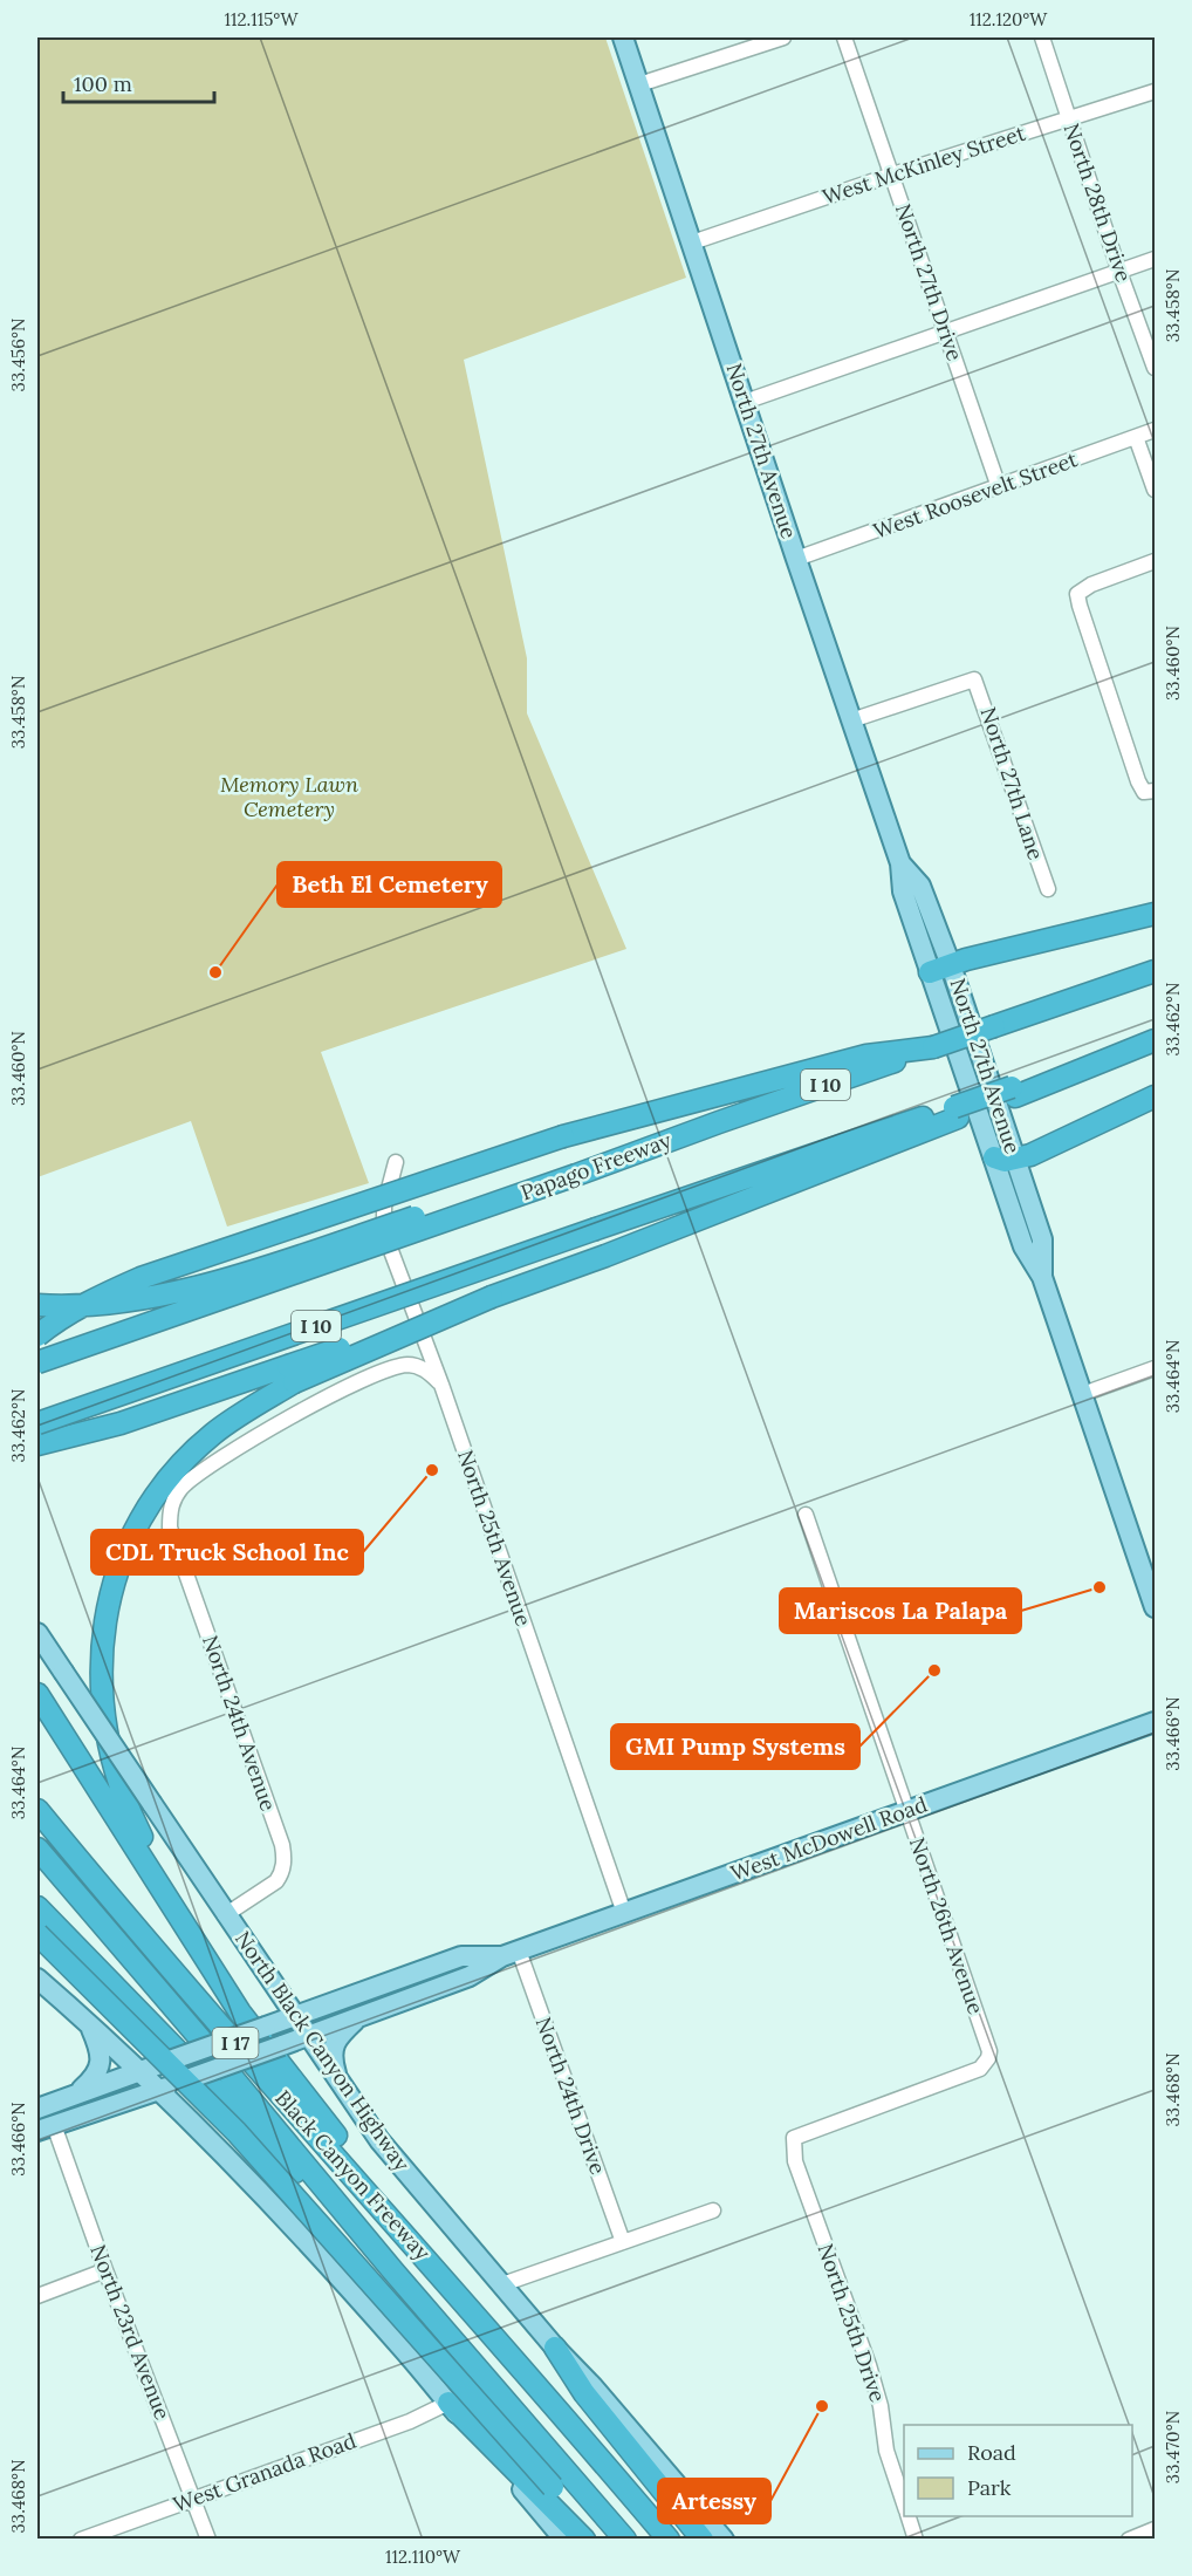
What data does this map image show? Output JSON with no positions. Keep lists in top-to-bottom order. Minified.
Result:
{"streets":{"highway":["I 10","Papago Freeway","I 17","Black Canyon Freeway"],"main road":["North 27th Avenue","West McDowell Road","North Black Canyon Highway"],"street":["West McKinley Street","North 28th Drive","North 27th Drive","West Roosevelt Street","North 27th Lane","North 25th Avenue","North 24th Avenue","North 26th Avenue","North 24th Drive","North 25th Drive","North 23rd Avenue","West Granada Road"]},"crossings":[["West McKinley Street","North 28th Drive"],["West McKinley Street","North 27th Drive"],["West McKinley Street","North 27th Avenue"],["North 27th Drive","West Roosevelt Street"],["North 27th Avenue","West Roosevelt Street"],["North 27th Avenue","North 27th Lane"],["North 25th Avenue","North 24th Avenue"],["North 25th Avenue","West McDowell Road"],["North 24th Avenue","North Black Canyon Highway"],["West McDowell Road","North 26th Avenue"],["West McDowell Road","North Black Canyon Highway"],["West McDowell Road","North 24th Drive"],["West McDowell Road","North 23rd Avenue"],["North 26th Avenue","North 25th Drive"],["North 23rd Avenue","West Granada Road"]],"parks":["Memory Lawn Cemetery"],"places":["Beth El Cemetery","CDL Truck School Inc","Mariscos La Palapa","GMI Pump Systems","Artessy"],"legend":["Road","Park"],"scale_bar":"100 m","coordinates":["112.115°W","112.120°W","33.458°N","33.456°N","33.460°N","33.462°N","33.464°N","33.466°N","33.468°N","33.470°N","112.110°W"]}
